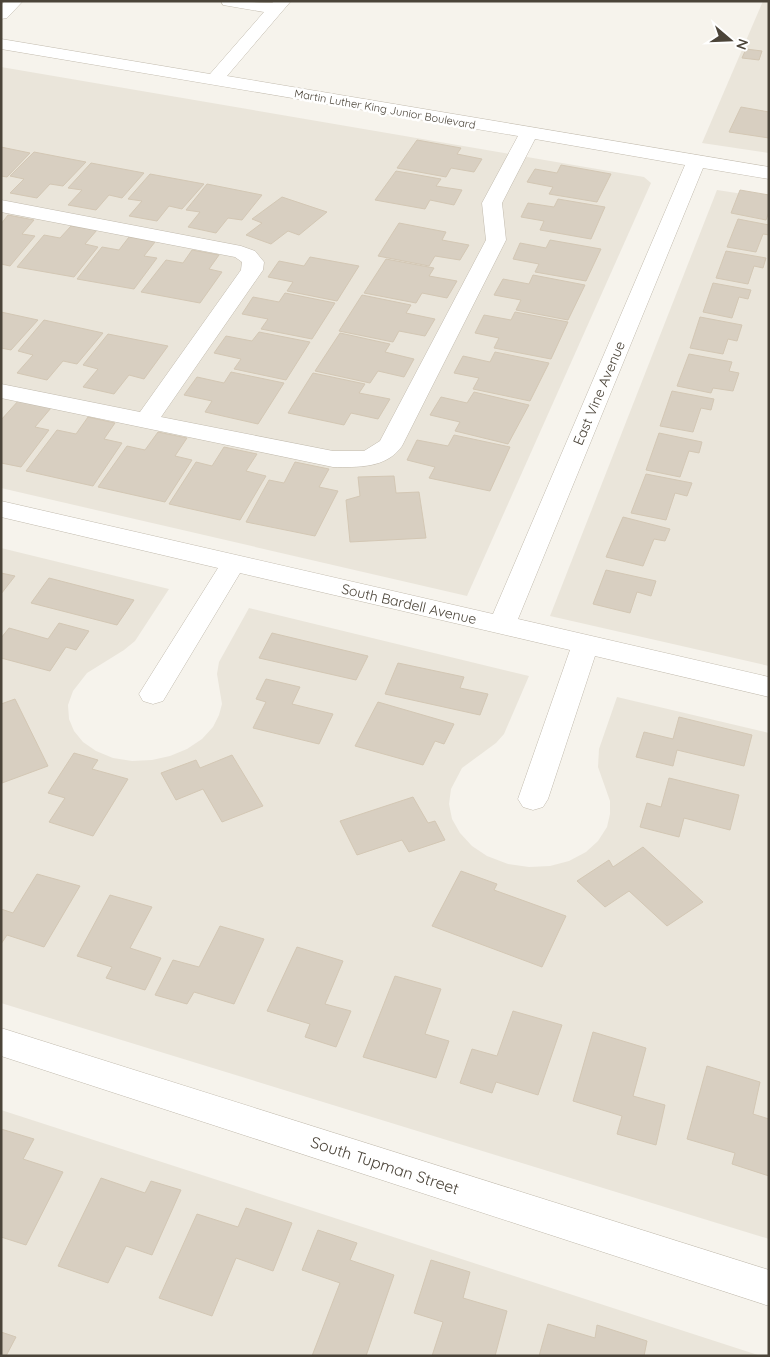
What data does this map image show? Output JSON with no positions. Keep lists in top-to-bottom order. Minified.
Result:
{"streets":{"street":["Martin Luther King Junior Boulevard","East Vine Avenue","South Bardell Avenue","South Tupman Street"]},"crossings":[["Martin Luther King Junior Boulevard","East Vine Avenue"],["East Vine Avenue","South Bardell Avenue"]],"north":"right"}
